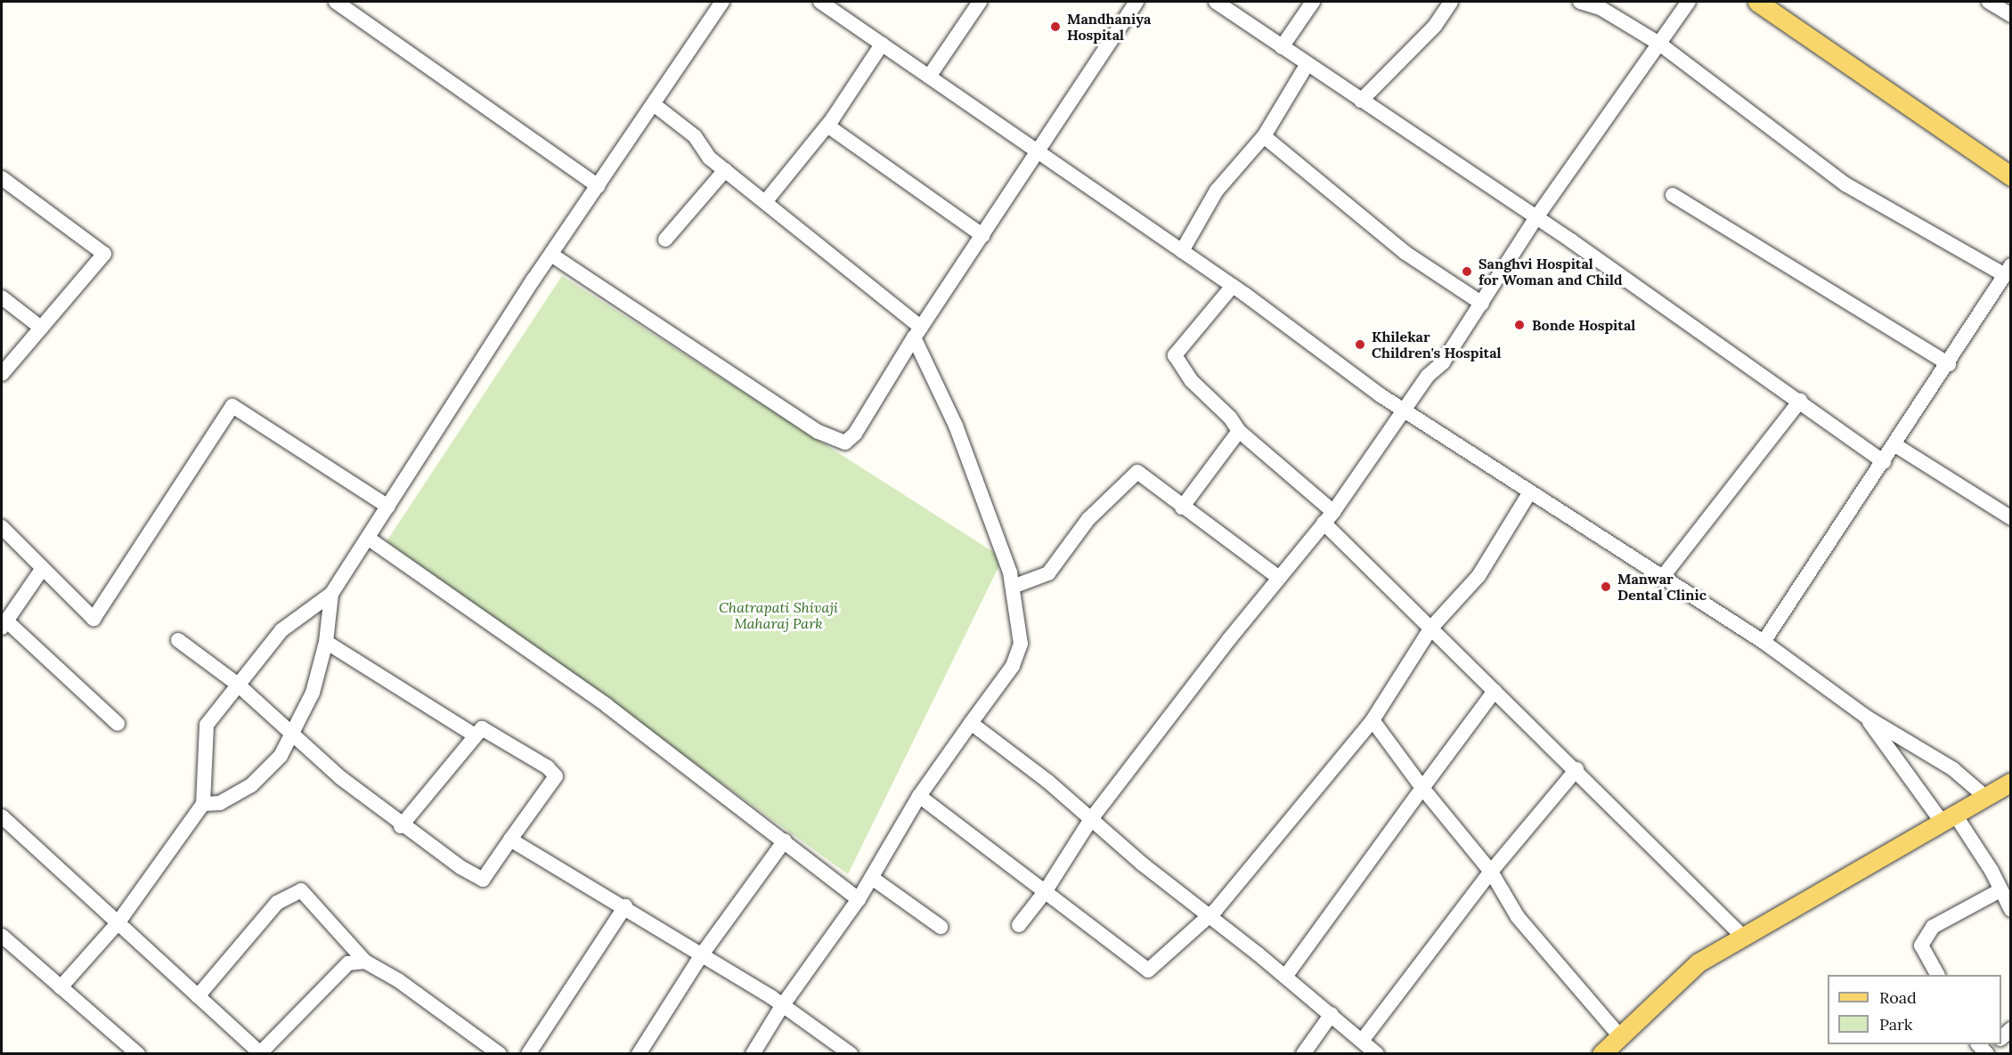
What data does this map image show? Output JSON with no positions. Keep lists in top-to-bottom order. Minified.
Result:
{"parks":["Chatrapati Shivaji Maharaj Park"],"places":["Mandhaniya Hospital","Sanghvi Hospital for Woman and Child","Bonde Hospital","Khilekar Children's Hospital","Manwar Dental Clinic"],"legend":["Road","Park"]}
